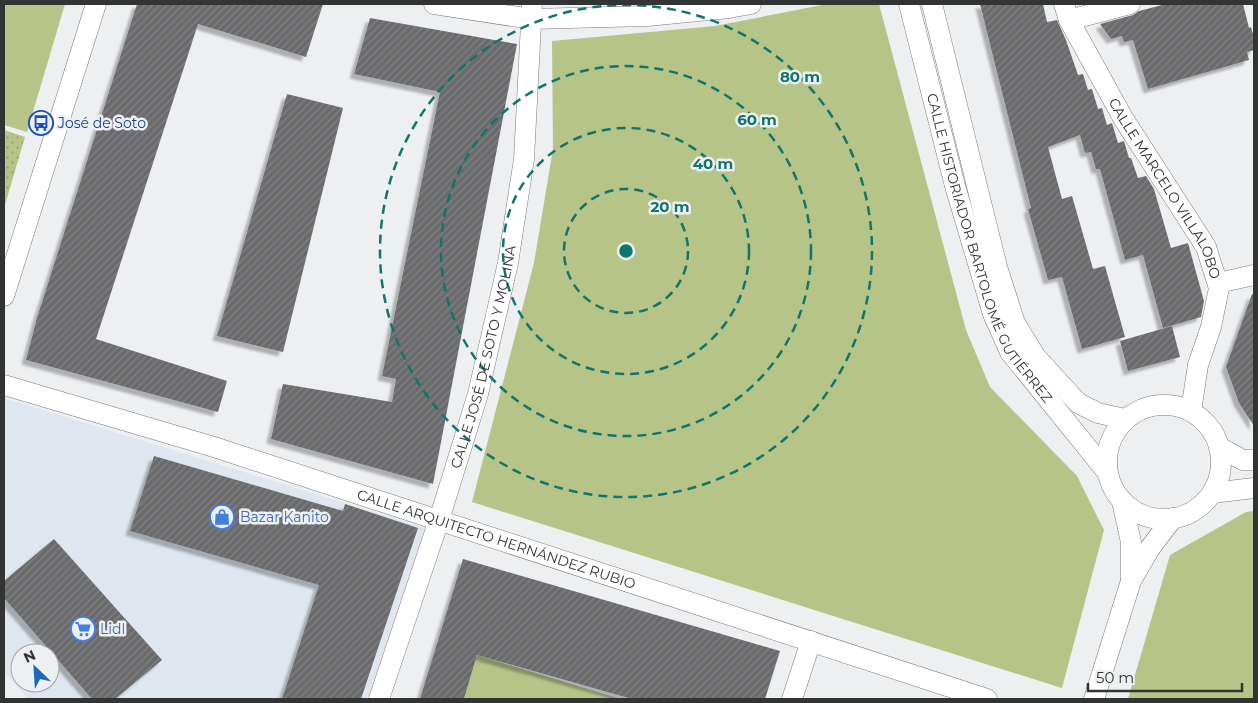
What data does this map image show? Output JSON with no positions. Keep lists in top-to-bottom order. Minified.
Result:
{"streets":{"street":["CALLE MARCELO VILLALOBO","CALLE HISTORIADOR BARTOLOMÉ GUTIÉRREZ","CALLE JOSÉ DE SOTO Y MOLINA","CALLE ARQUITECTO HERNÁNDEZ RUBIO"]},"crossings":[["CALLE MARCELO VILLALOBO","CALLE HISTORIADOR BARTOLOMÉ GUTIÉRREZ"],["CALLE JOSÉ DE SOTO Y MOLINA","CALLE ARQUITECTO HERNÁNDEZ RUBIO"]],"places":{"bus stop":["José de Soto"],"shop":["Bazar Kanito"],"supermarket":["Lidl"]},"scale_bar":"50 m","north":"top left","rings":["80 m","60 m","40 m","20 m"]}
